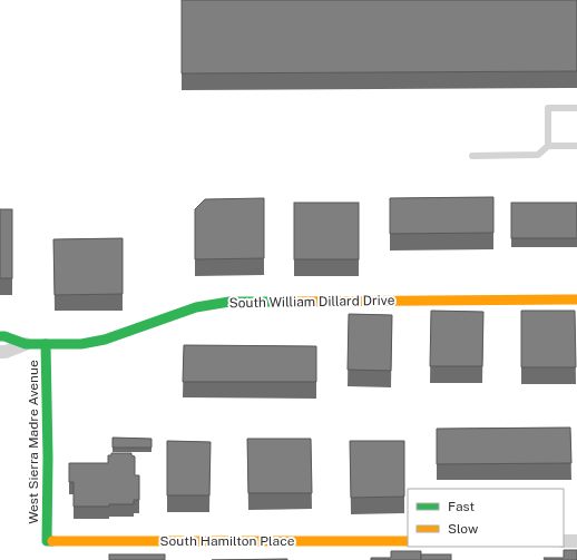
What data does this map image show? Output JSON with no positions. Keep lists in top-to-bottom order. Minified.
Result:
{"streets":{"street":["South William Dillard Drive","West Sierra Madre Avenue","South Hamilton Place"]},"crossings":[["South William Dillard Drive","West Sierra Madre Avenue"],["West Sierra Madre Avenue","South Hamilton Place"]],"legend":["Fast","Slow"]}
